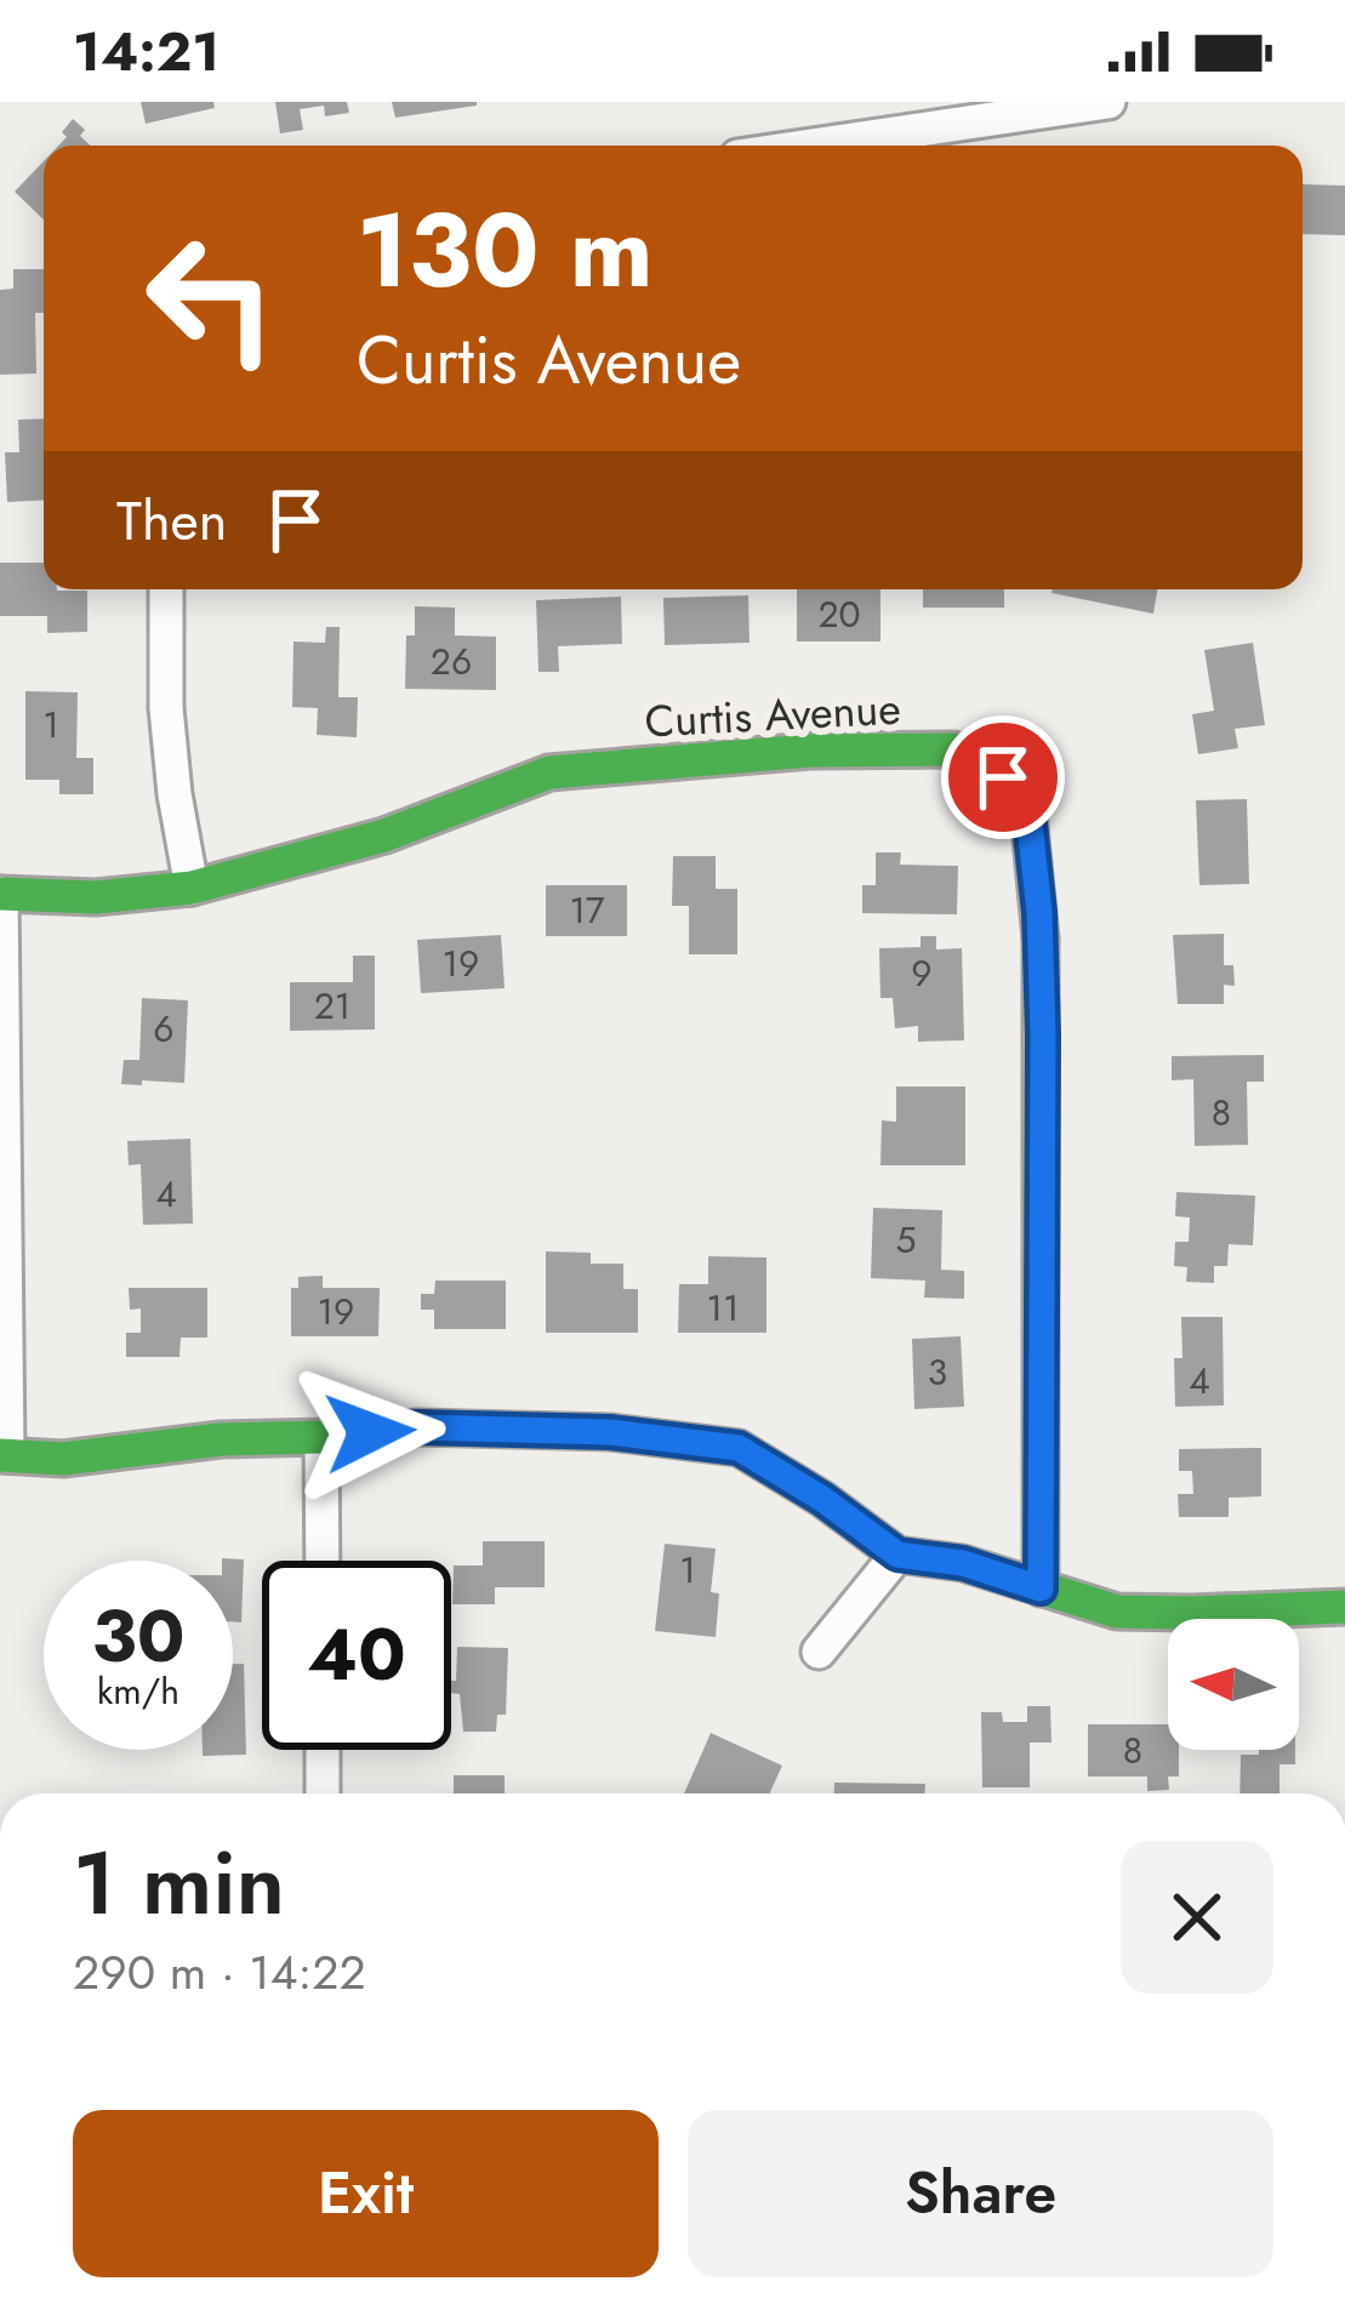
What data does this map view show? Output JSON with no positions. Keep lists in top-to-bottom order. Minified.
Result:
{"streets":{"street":["Curtis Avenue"]},"house_numbers":["20","26","1","17","19","9","21","6","8","4","5","11","19","3","4","1","8"],"north":"left","page":{"status":"14:21","turn":["130 m","Curtis Avenue"],"then":"Then","speed":"30 km/h","limit":"40","heading":["1 min","290 m · 14:22"],"buttons":["Exit","Share"]}}
